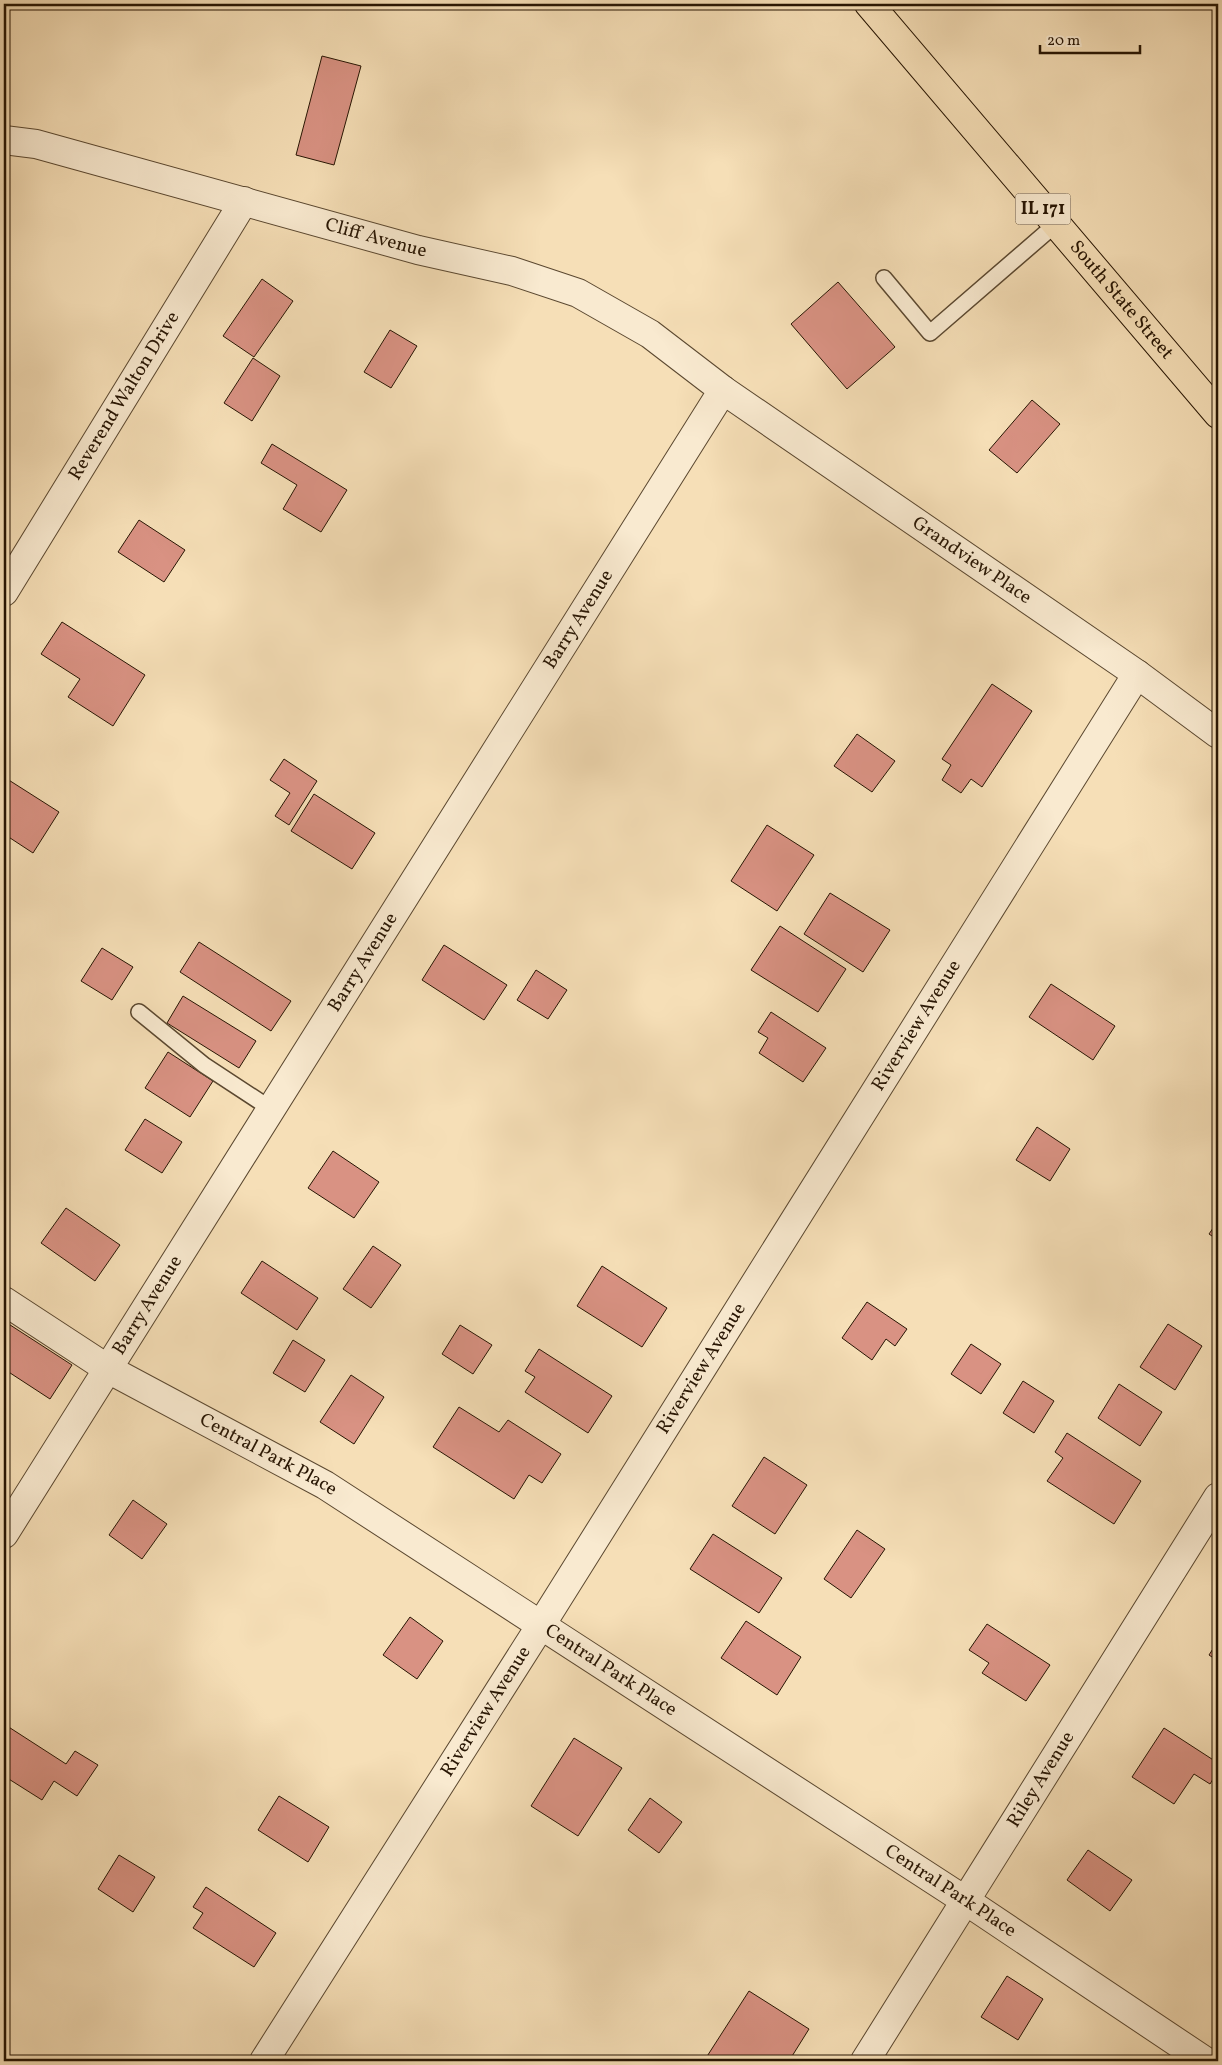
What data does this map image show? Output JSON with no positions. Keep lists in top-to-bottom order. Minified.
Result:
{"streets":{"main road":["IL 171","South State Street"],"street":["Cliff Avenue","Reverend Walton Drive","Grandview Place","Barry Avenue","Riverview Avenue","Central Park Place","Riley Avenue"]},"crossings":[["Cliff Avenue","Reverend Walton Drive"],["Cliff Avenue","Grandview Place"],["Cliff Avenue","Barry Avenue"],["Grandview Place","Barry Avenue"],["Grandview Place","Riverview Avenue"],["Barry Avenue","Central Park Place"],["Riverview Avenue","Central Park Place"],["Central Park Place","Riley Avenue"]],"scale_bar":"20 m"}
